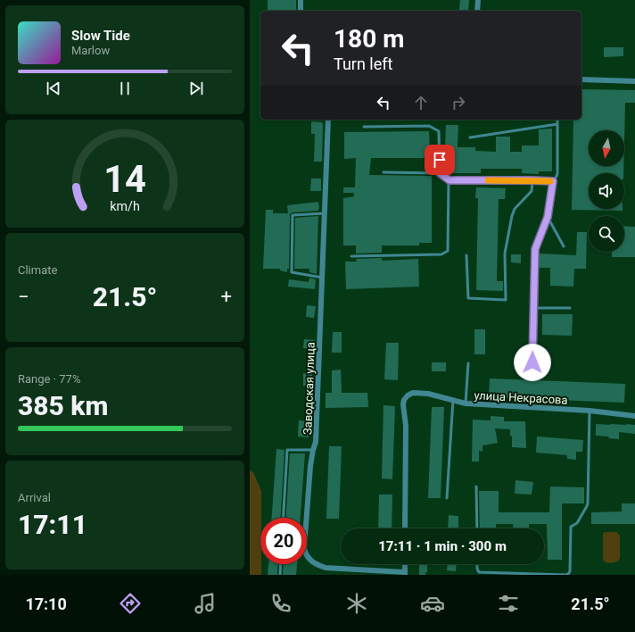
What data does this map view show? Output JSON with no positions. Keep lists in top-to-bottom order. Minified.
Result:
{"streets":{"street":["Заводская улица","улица Некрасова"]},"north":"bottom","page":{"turn":["180 m","Turn left"],"song":["Slow Tide","Marlow"],"tile":["Climate",["Range · 77%","385 km"],["Arrival","17:11"]],"heat":["−","21.5°","+"],"limit":"20","trip":"17:11 · 1 min · 300 m","tabs":["17:10","21.5°"],"gauge":["14","km/h"]}}
